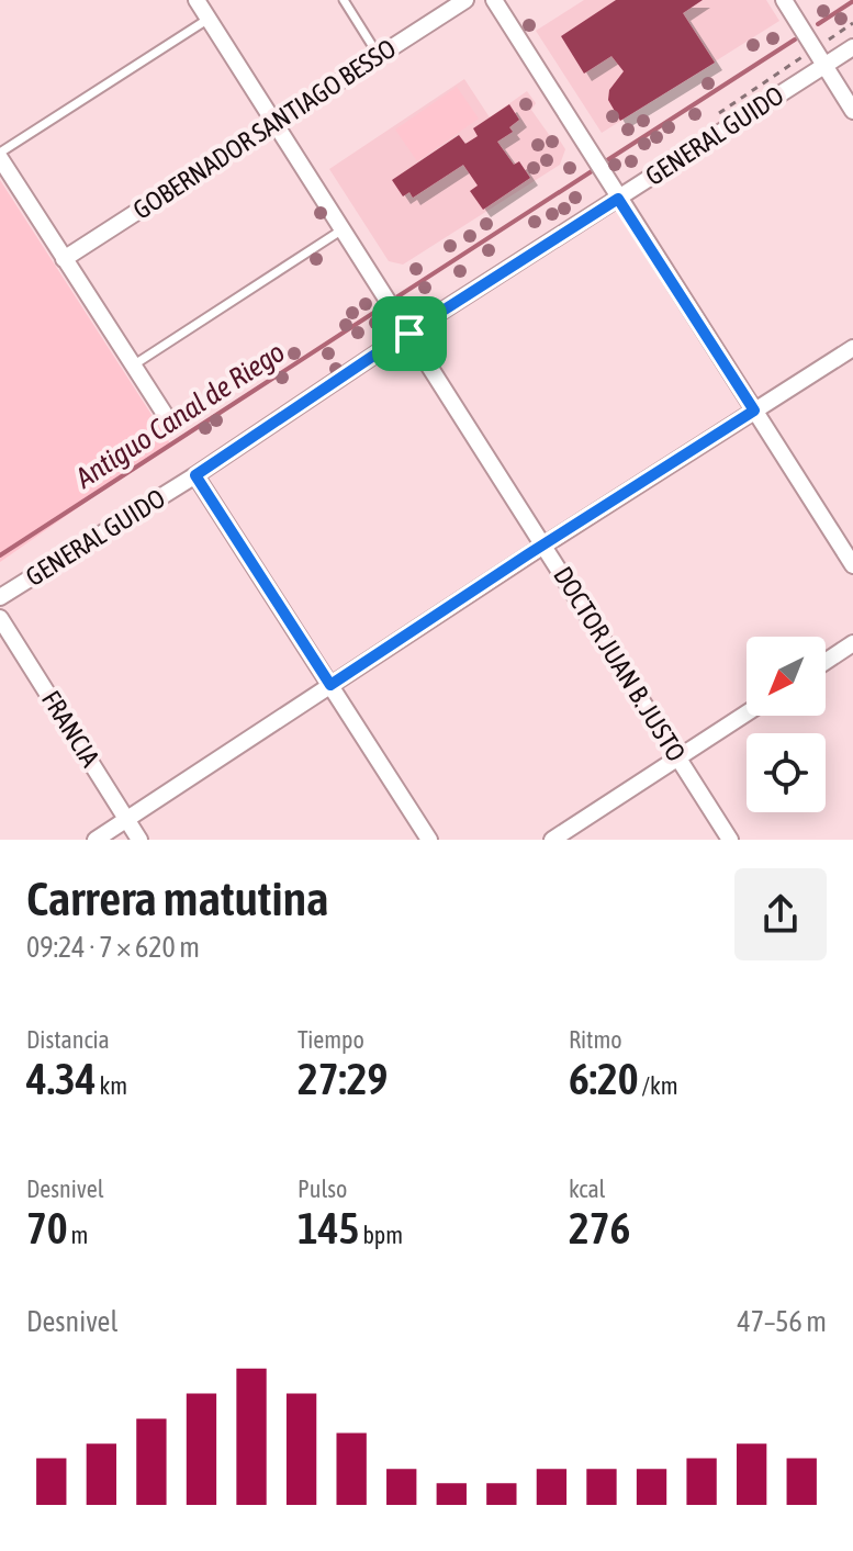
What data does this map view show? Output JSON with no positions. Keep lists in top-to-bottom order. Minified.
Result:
{"streets":{"street":["GOBERNADOR SANTIAGO BESSO","GENERAL GUIDO","DOCTOR JUAN B. JUSTO","FRANCIA"]},"crossings":[["GOBERNADOR SANTIAGO BESSO","DOCTOR JUAN B. JUSTO"],["GENERAL GUIDO","DOCTOR JUAN B. JUSTO"]],"water":["Antiguo Canal de Riego"],"north":"bottom left","page":{"heading":["Carrera matutina","09:24 · 7 × 620 m"],"stats":[["Distancia","4.34 km"],["Tiempo","27:29"],["Ritmo","6:20 /km"],["Desnivel","70 m"],["Pulso","145 bpm"],["kcal","276"]],"chart":["Desnivel","47–56 m"]}}
